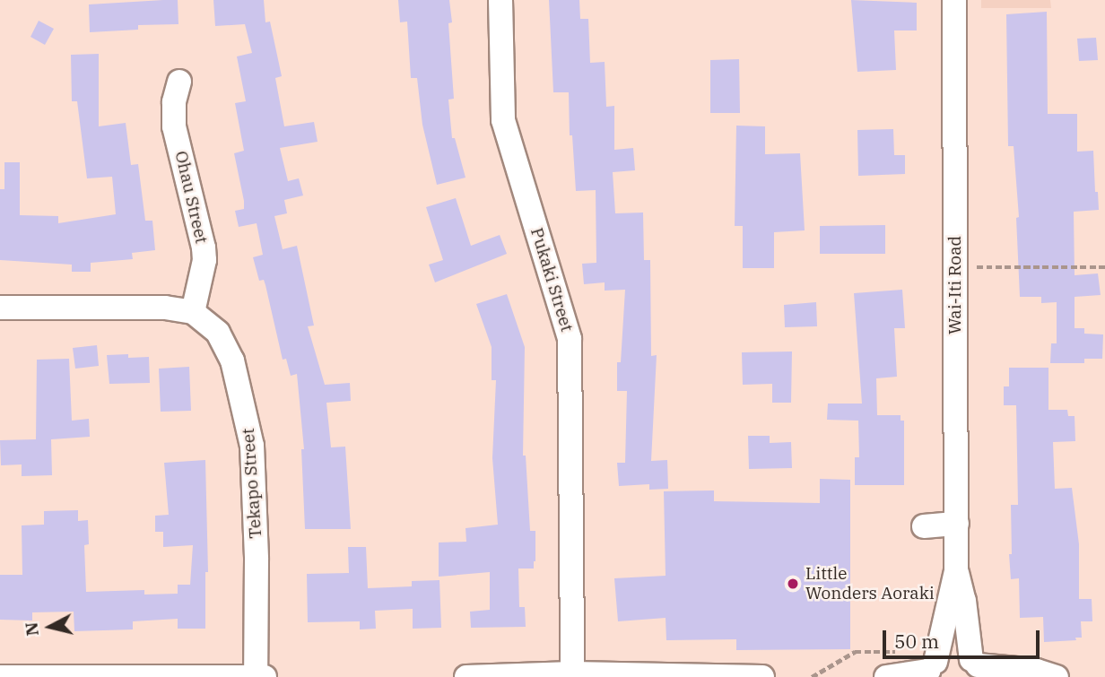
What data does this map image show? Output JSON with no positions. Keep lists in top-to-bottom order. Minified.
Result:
{"streets":{"street":["Ohau Street","Pukaki Street","Wai-Iti Road","Tekapo Street"]},"crossings":[["Ohau Street","Tekapo Street"]],"places":["Little Wonders Aoraki"],"scale_bar":"50 m","north":"left"}
